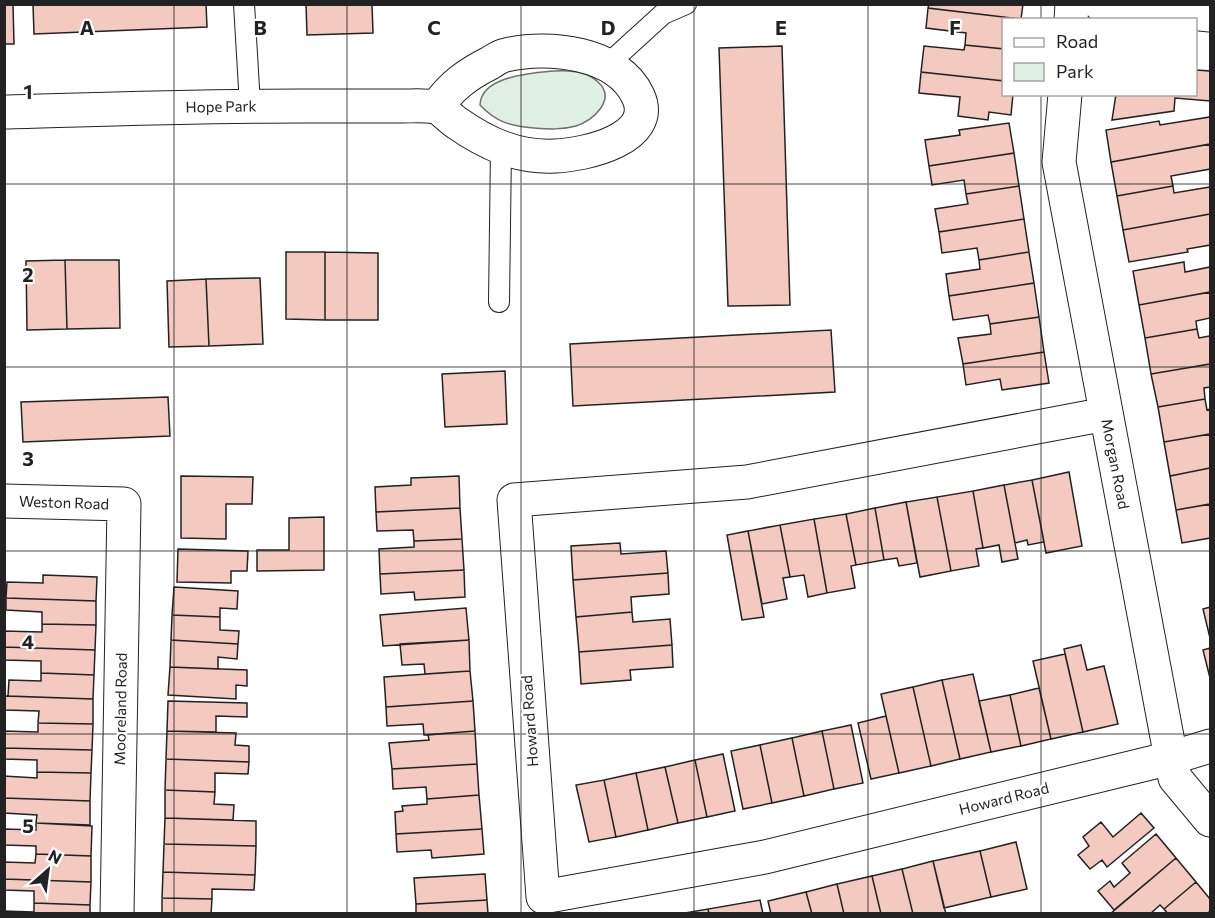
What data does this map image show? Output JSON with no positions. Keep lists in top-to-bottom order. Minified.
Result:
{"streets":{"street":["Hope Park","Morgan Road","Weston Road","Mooreland Road","Howard Road"]},"crossings":[["Morgan Road","Howard Road"],["Weston Road","Mooreland Road"]],"legend":["Road","Park"],"north":"top right","grid":{"columns":["A","B","C","D","E","F"],"rows":["1","2","3","4","5"]}}
